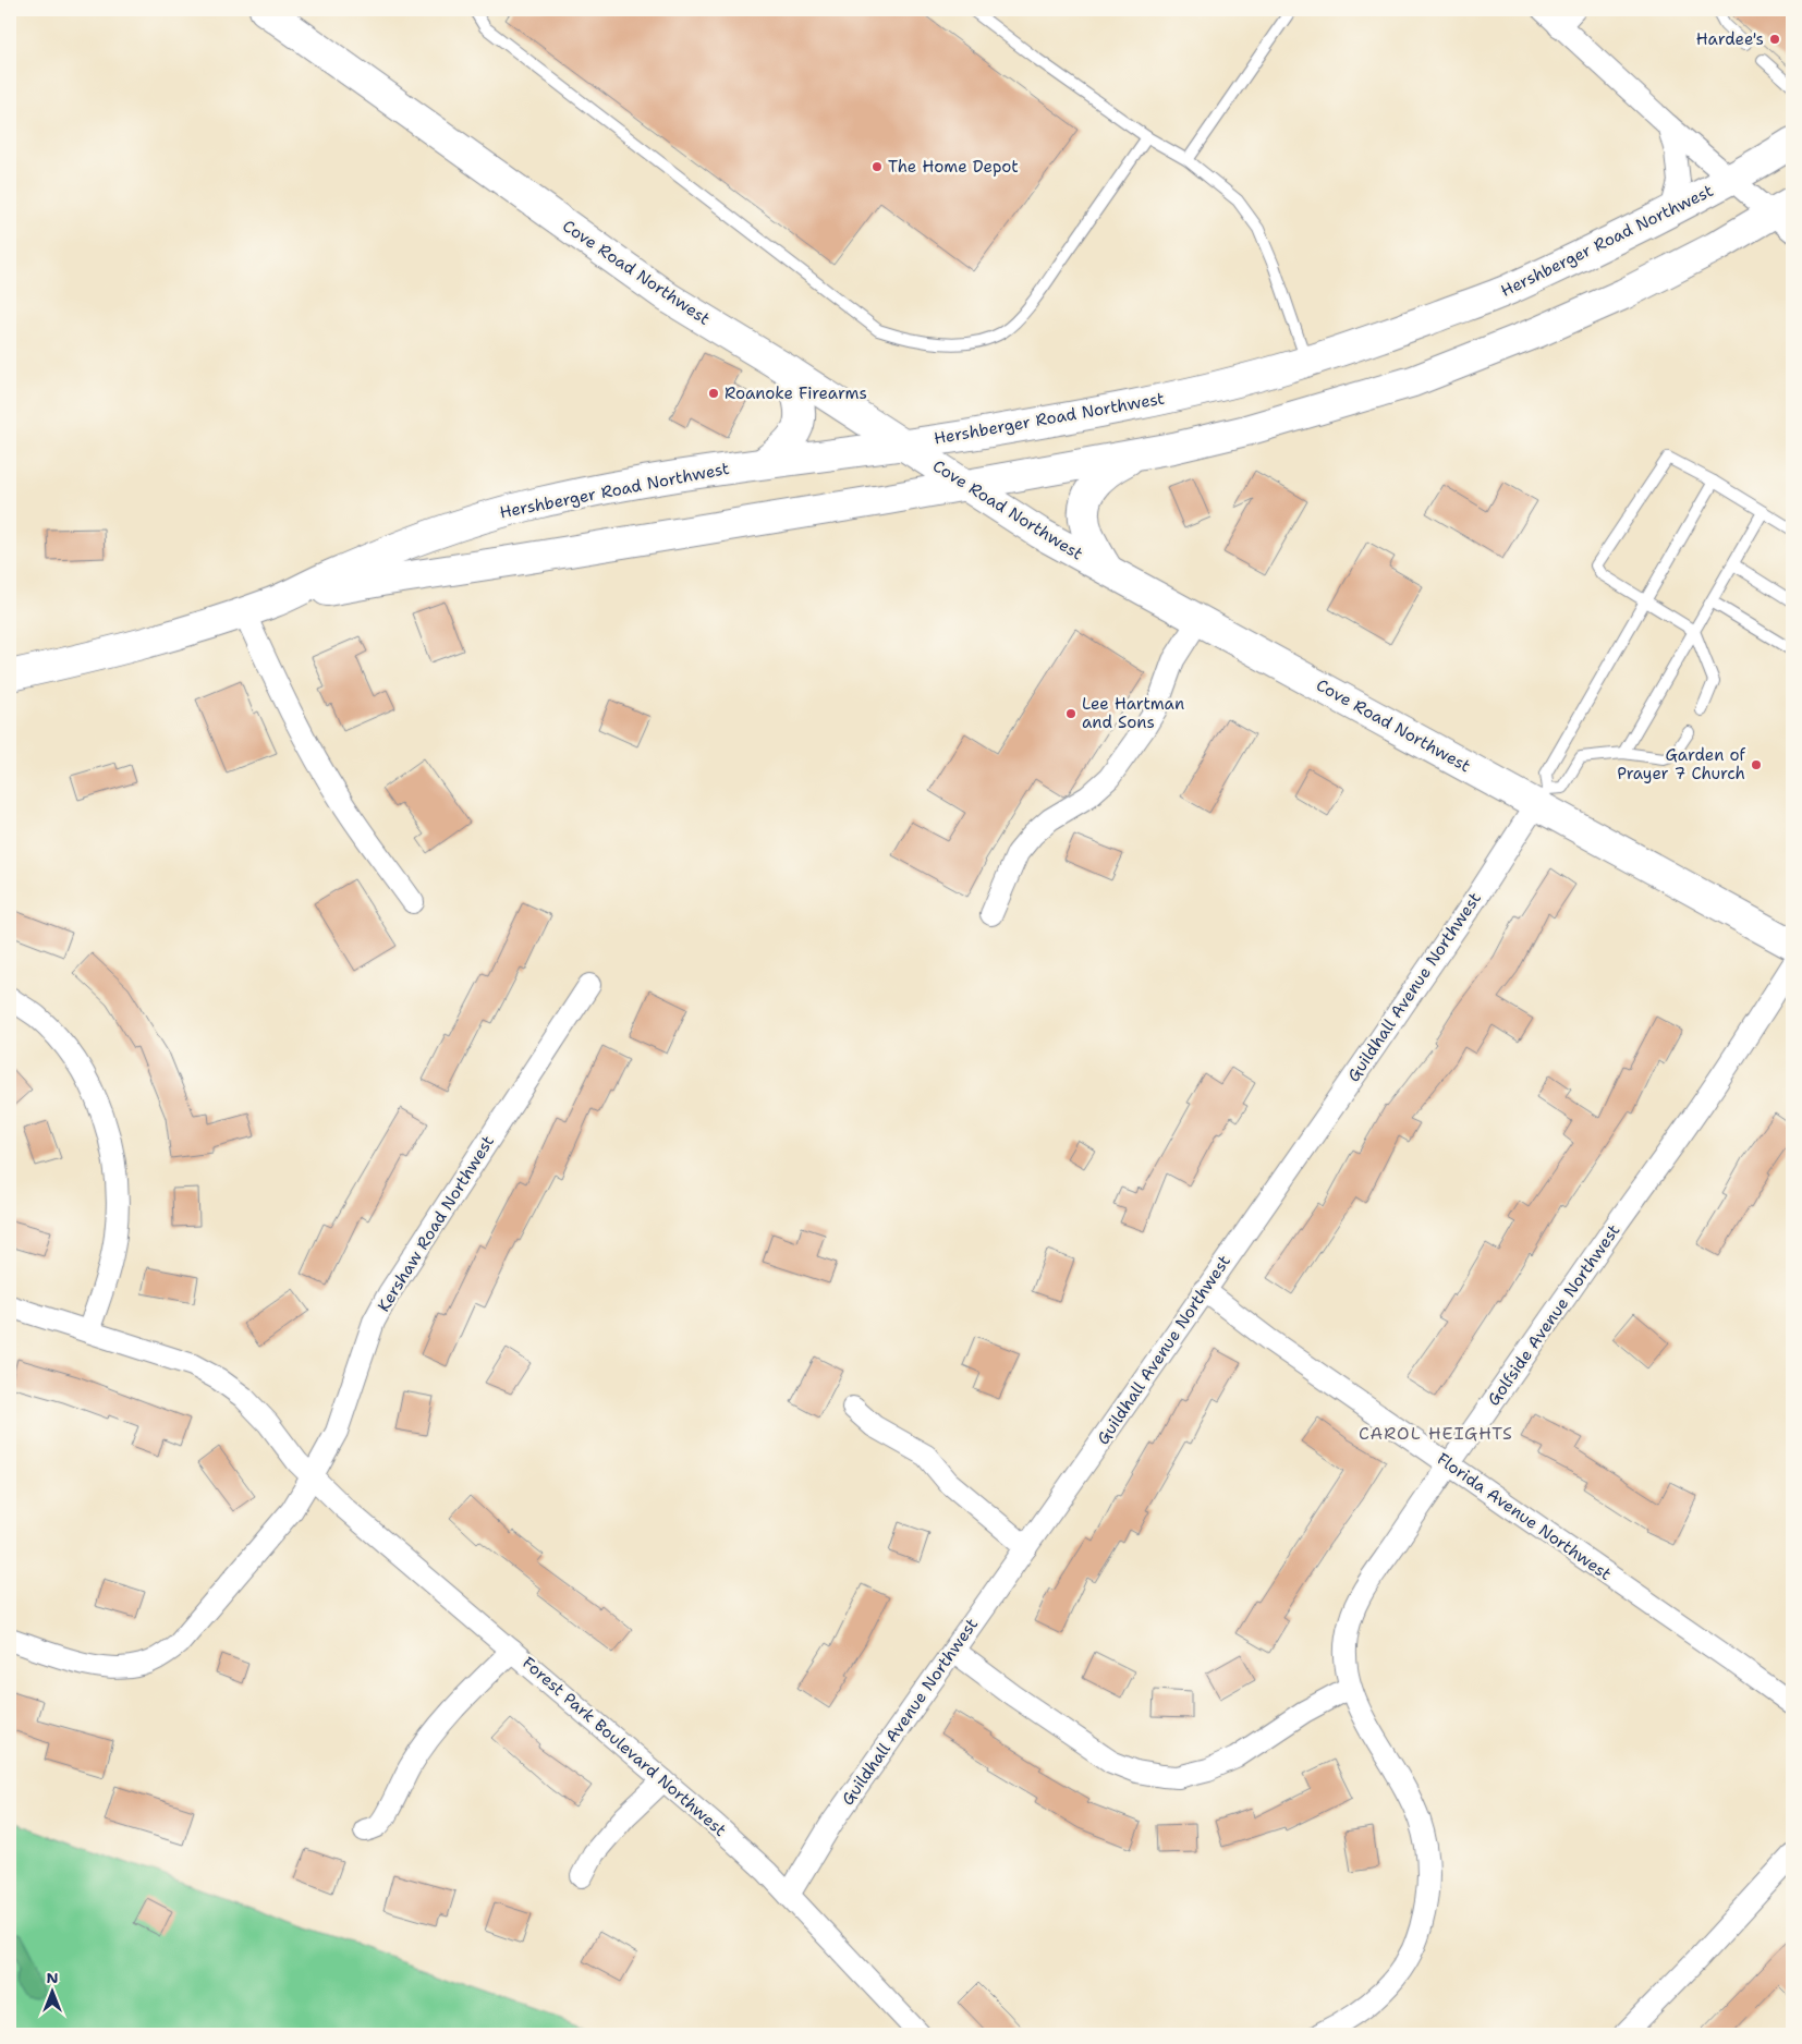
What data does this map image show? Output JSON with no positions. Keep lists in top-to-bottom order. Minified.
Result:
{"streets":{"main road":["Hershberger Road Northwest","Cove Road Northwest"],"street":["Guildhall Avenue Northwest","Kershaw Road Northwest","Golfside Avenue Northwest","Florida Avenue Northwest","Forest Park Boulevard Northwest"]},"crossings":[["Hershberger Road Northwest","Cove Road Northwest"],["Cove Road Northwest","Guildhall Avenue Northwest"],["Guildhall Avenue Northwest","Florida Avenue Northwest"],["Guildhall Avenue Northwest","Forest Park Boulevard Northwest"],["Kershaw Road Northwest","Forest Park Boulevard Northwest"],["Golfside Avenue Northwest","Florida Avenue Northwest"]],"districts":["CAROL HEIGHTS"],"places":["Hardee's","The Home Depot","Roanoke Firearms","Lee Hartman and Sons","Garden of Prayer 7 Church"],"north":"top"}
